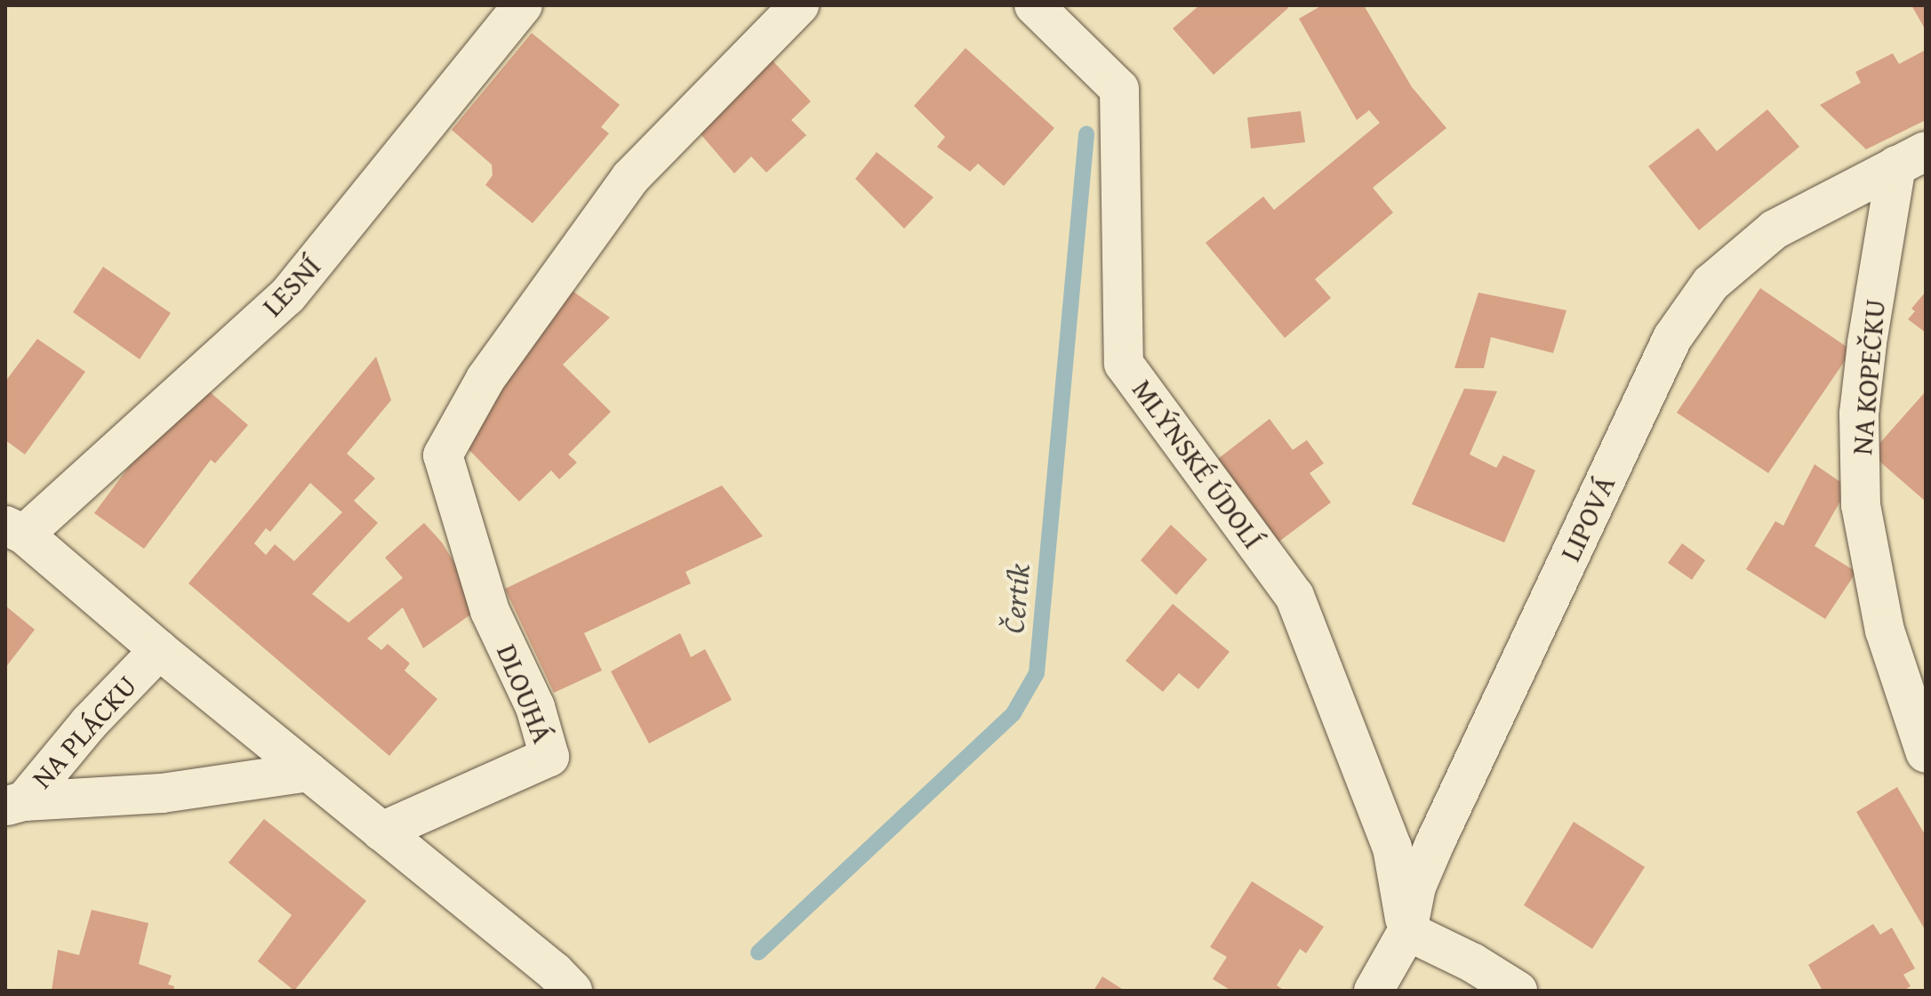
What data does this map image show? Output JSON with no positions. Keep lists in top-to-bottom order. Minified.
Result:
{"streets":{"street":["LESNÍ","NA KOPEČKU","MLÝNSKÉ ÚDOLÍ","LIPOVÁ","DLOUHÁ","NA PLÁCKU"]},"crossings":[["NA KOPEČKU","LIPOVÁ"],["MLÝNSKÉ ÚDOLÍ","LIPOVÁ"]],"water":["Čertík"]}
